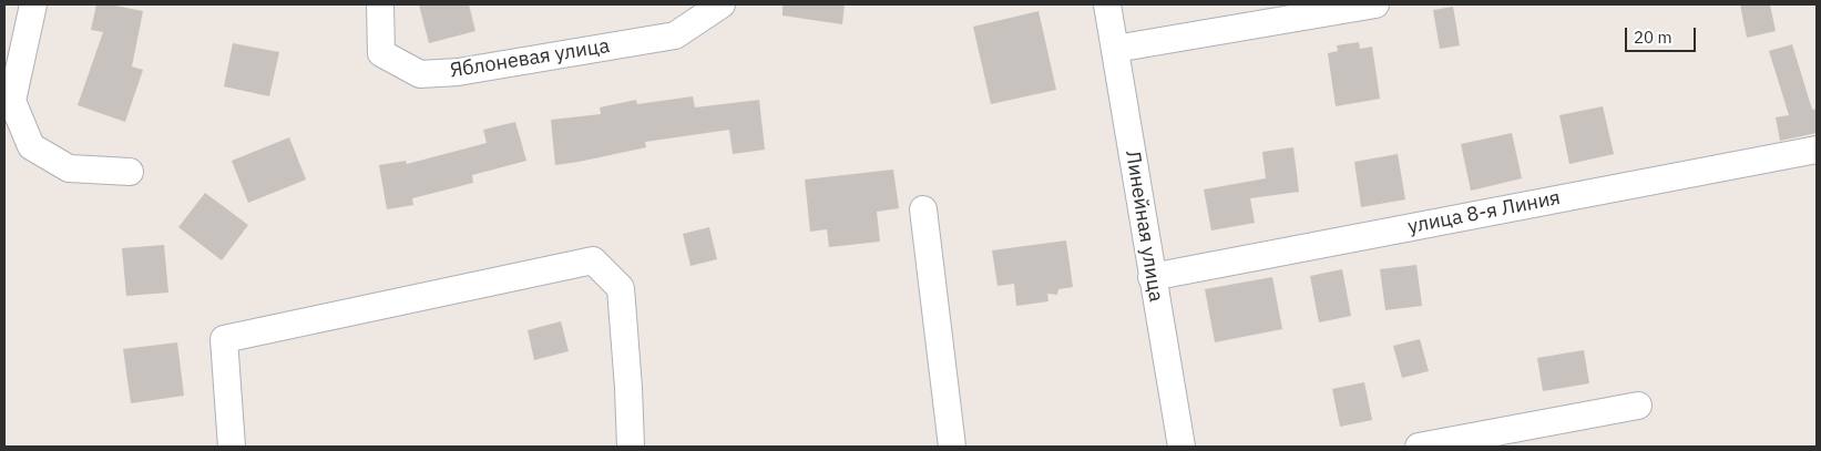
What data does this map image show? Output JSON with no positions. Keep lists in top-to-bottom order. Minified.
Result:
{"streets":{"street":["Яблоневая улица","улица 8-я Линия","Линейная улица"]},"crossings":[["улица 8-я Линия","Линейная улица"]],"scale_bar":"20 m"}
